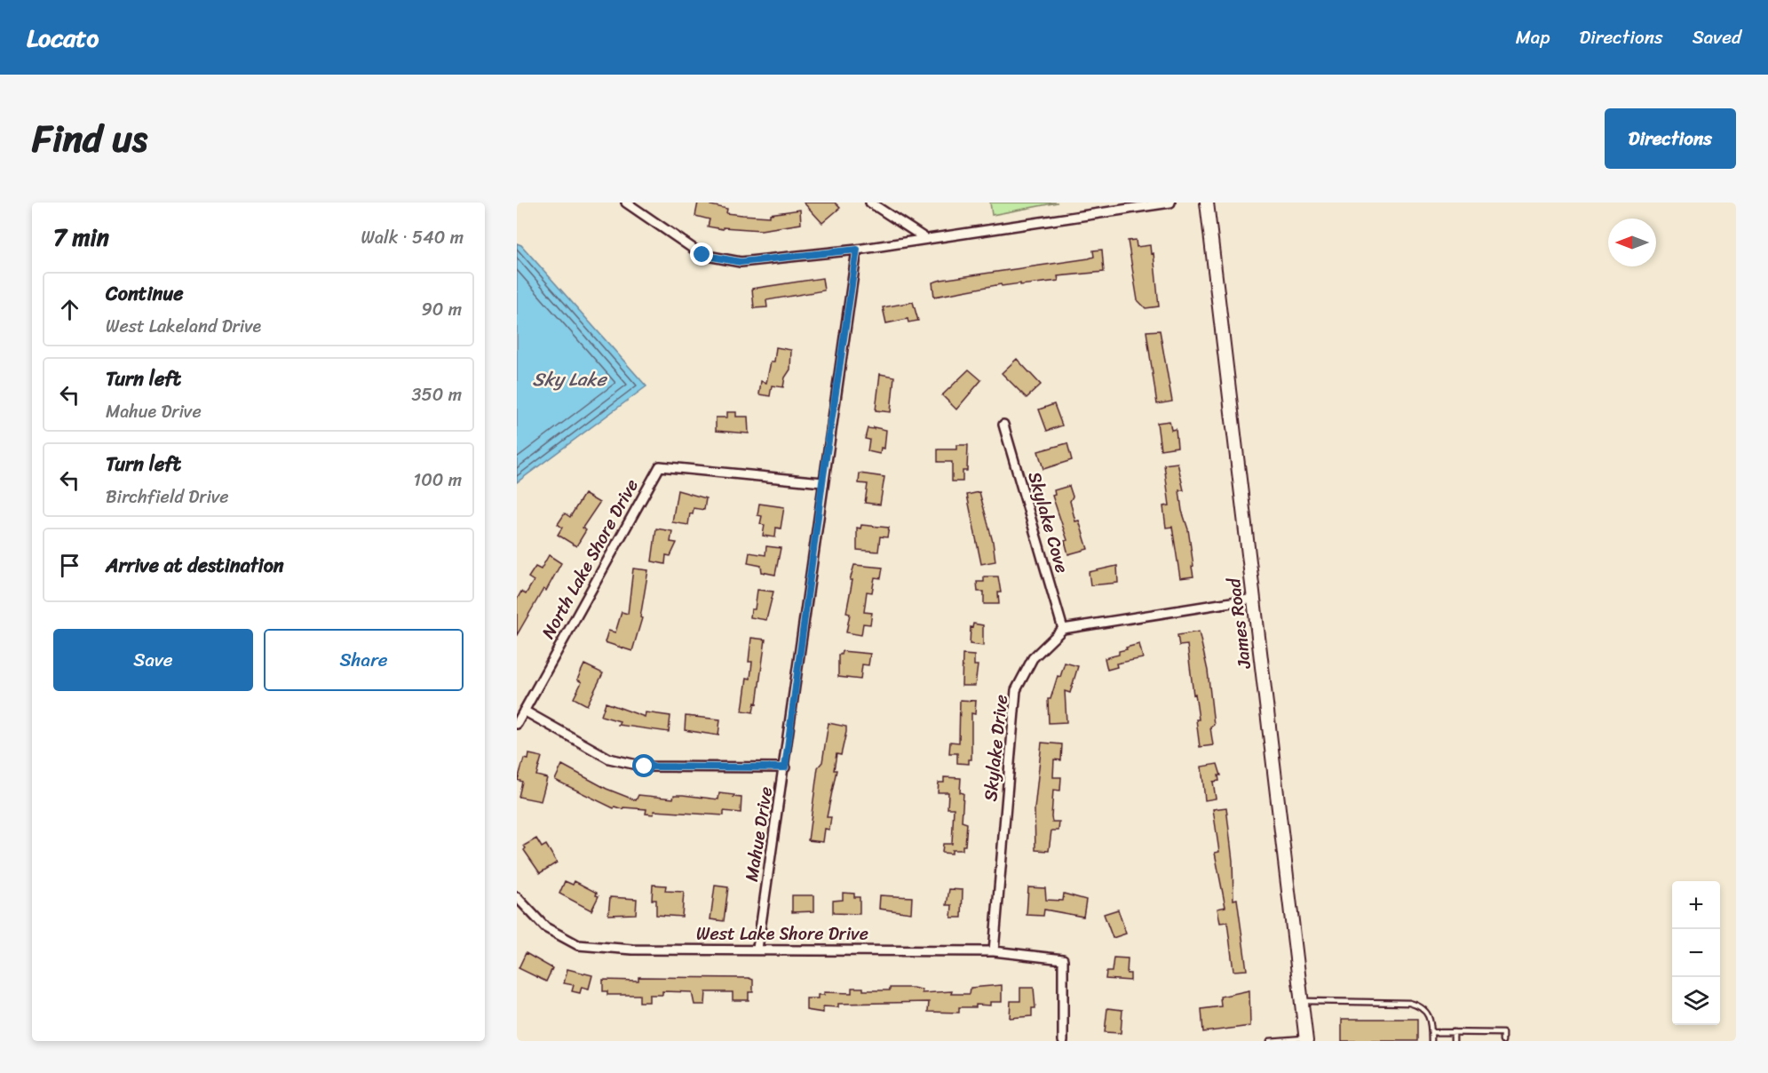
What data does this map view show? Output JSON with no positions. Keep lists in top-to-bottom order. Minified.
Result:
{"streets":{"main road":["James Road"],"street":["Skylake Cove","North Lake Shore Drive","Skylake Drive","Mahue Drive","West Lake Shore Drive"]},"crossings":[["Skylake Cove","Skylake Drive"],["North Lake Shore Drive","Mahue Drive"],["Skylake Drive","West Lake Shore Drive"],["Mahue Drive","West Lake Shore Drive"]],"water":["Sky Lake"],"north":"left","page":{"header":"Locato","nav":["Map","Directions","Saved"],"title":"Find us","buttons":["Directions",["Save","Share"]],"heading":["7 min","Walk · 540 m"],"list":[["Continue","West Lakeland Drive","90 m"],["Turn left","Mahue Drive","350 m"],["Turn left","Birchfield Drive","100 m"],"Arrive at destination"],"map_buttons":["+","−"]}}
